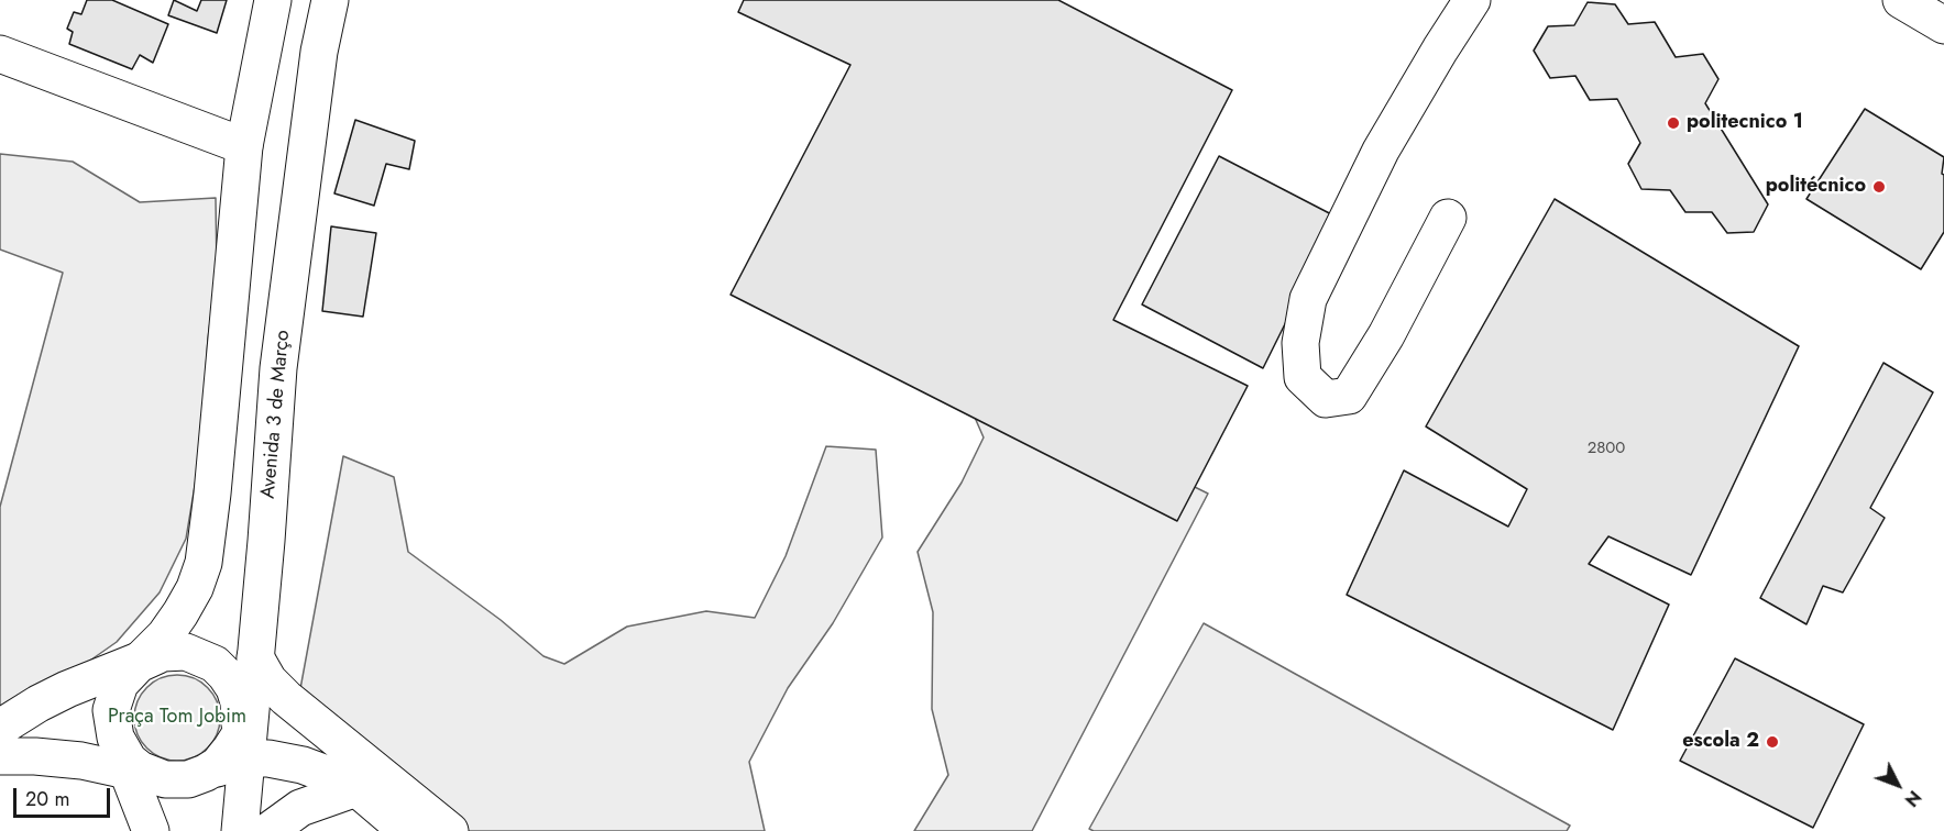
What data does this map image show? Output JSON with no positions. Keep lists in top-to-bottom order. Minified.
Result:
{"streets":{"main road":["Avenida 3 de Março"]},"parks":["Praça Tom Jobim"],"places":["politecnico 1","politécnico","escola 2"],"house_numbers":["2800"],"scale_bar":"20 m","north":"bottom right"}
